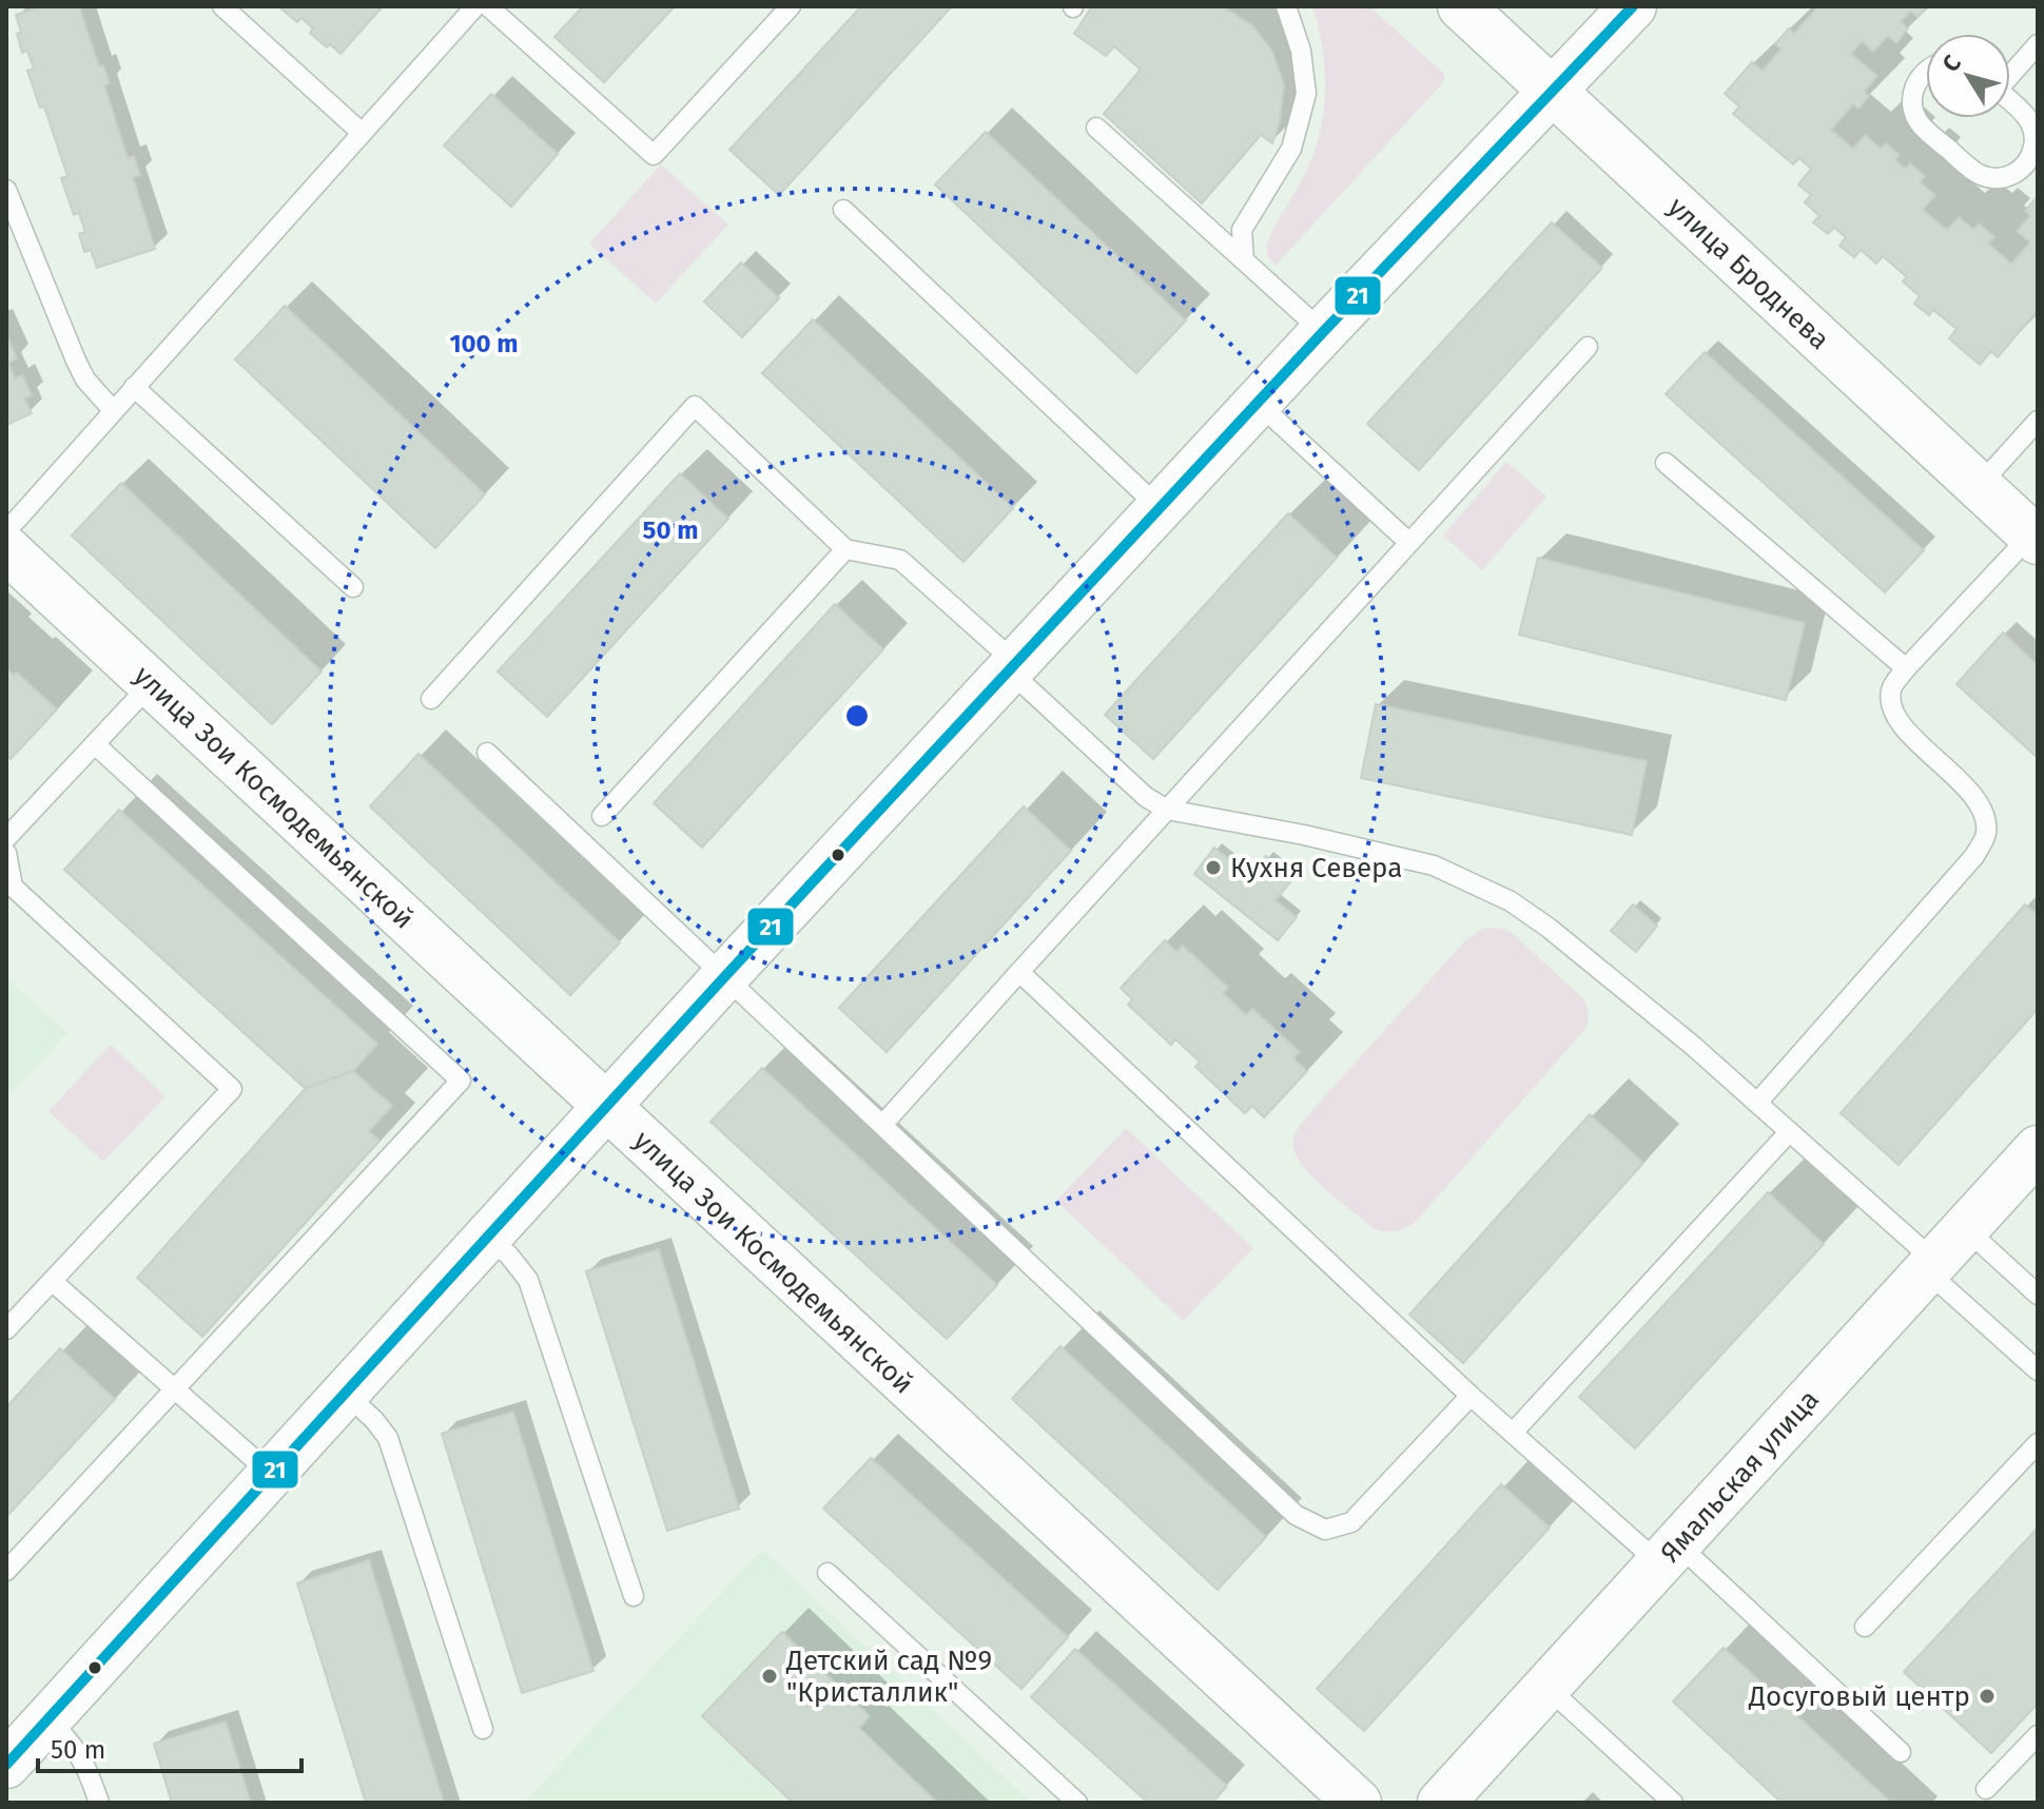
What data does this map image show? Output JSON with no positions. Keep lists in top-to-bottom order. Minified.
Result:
{"streets":{"main road":["улица Броднева","улица Зои Космодемьянской","Ямальская улица"]},"places":["Кухня Севера","Детский сад №9 \"Кристаллик\"","Досуговый центр"],"lines":["transit line 21"],"scale_bar":"50 m","north":"top left","rings":["100 m","50 m"]}
